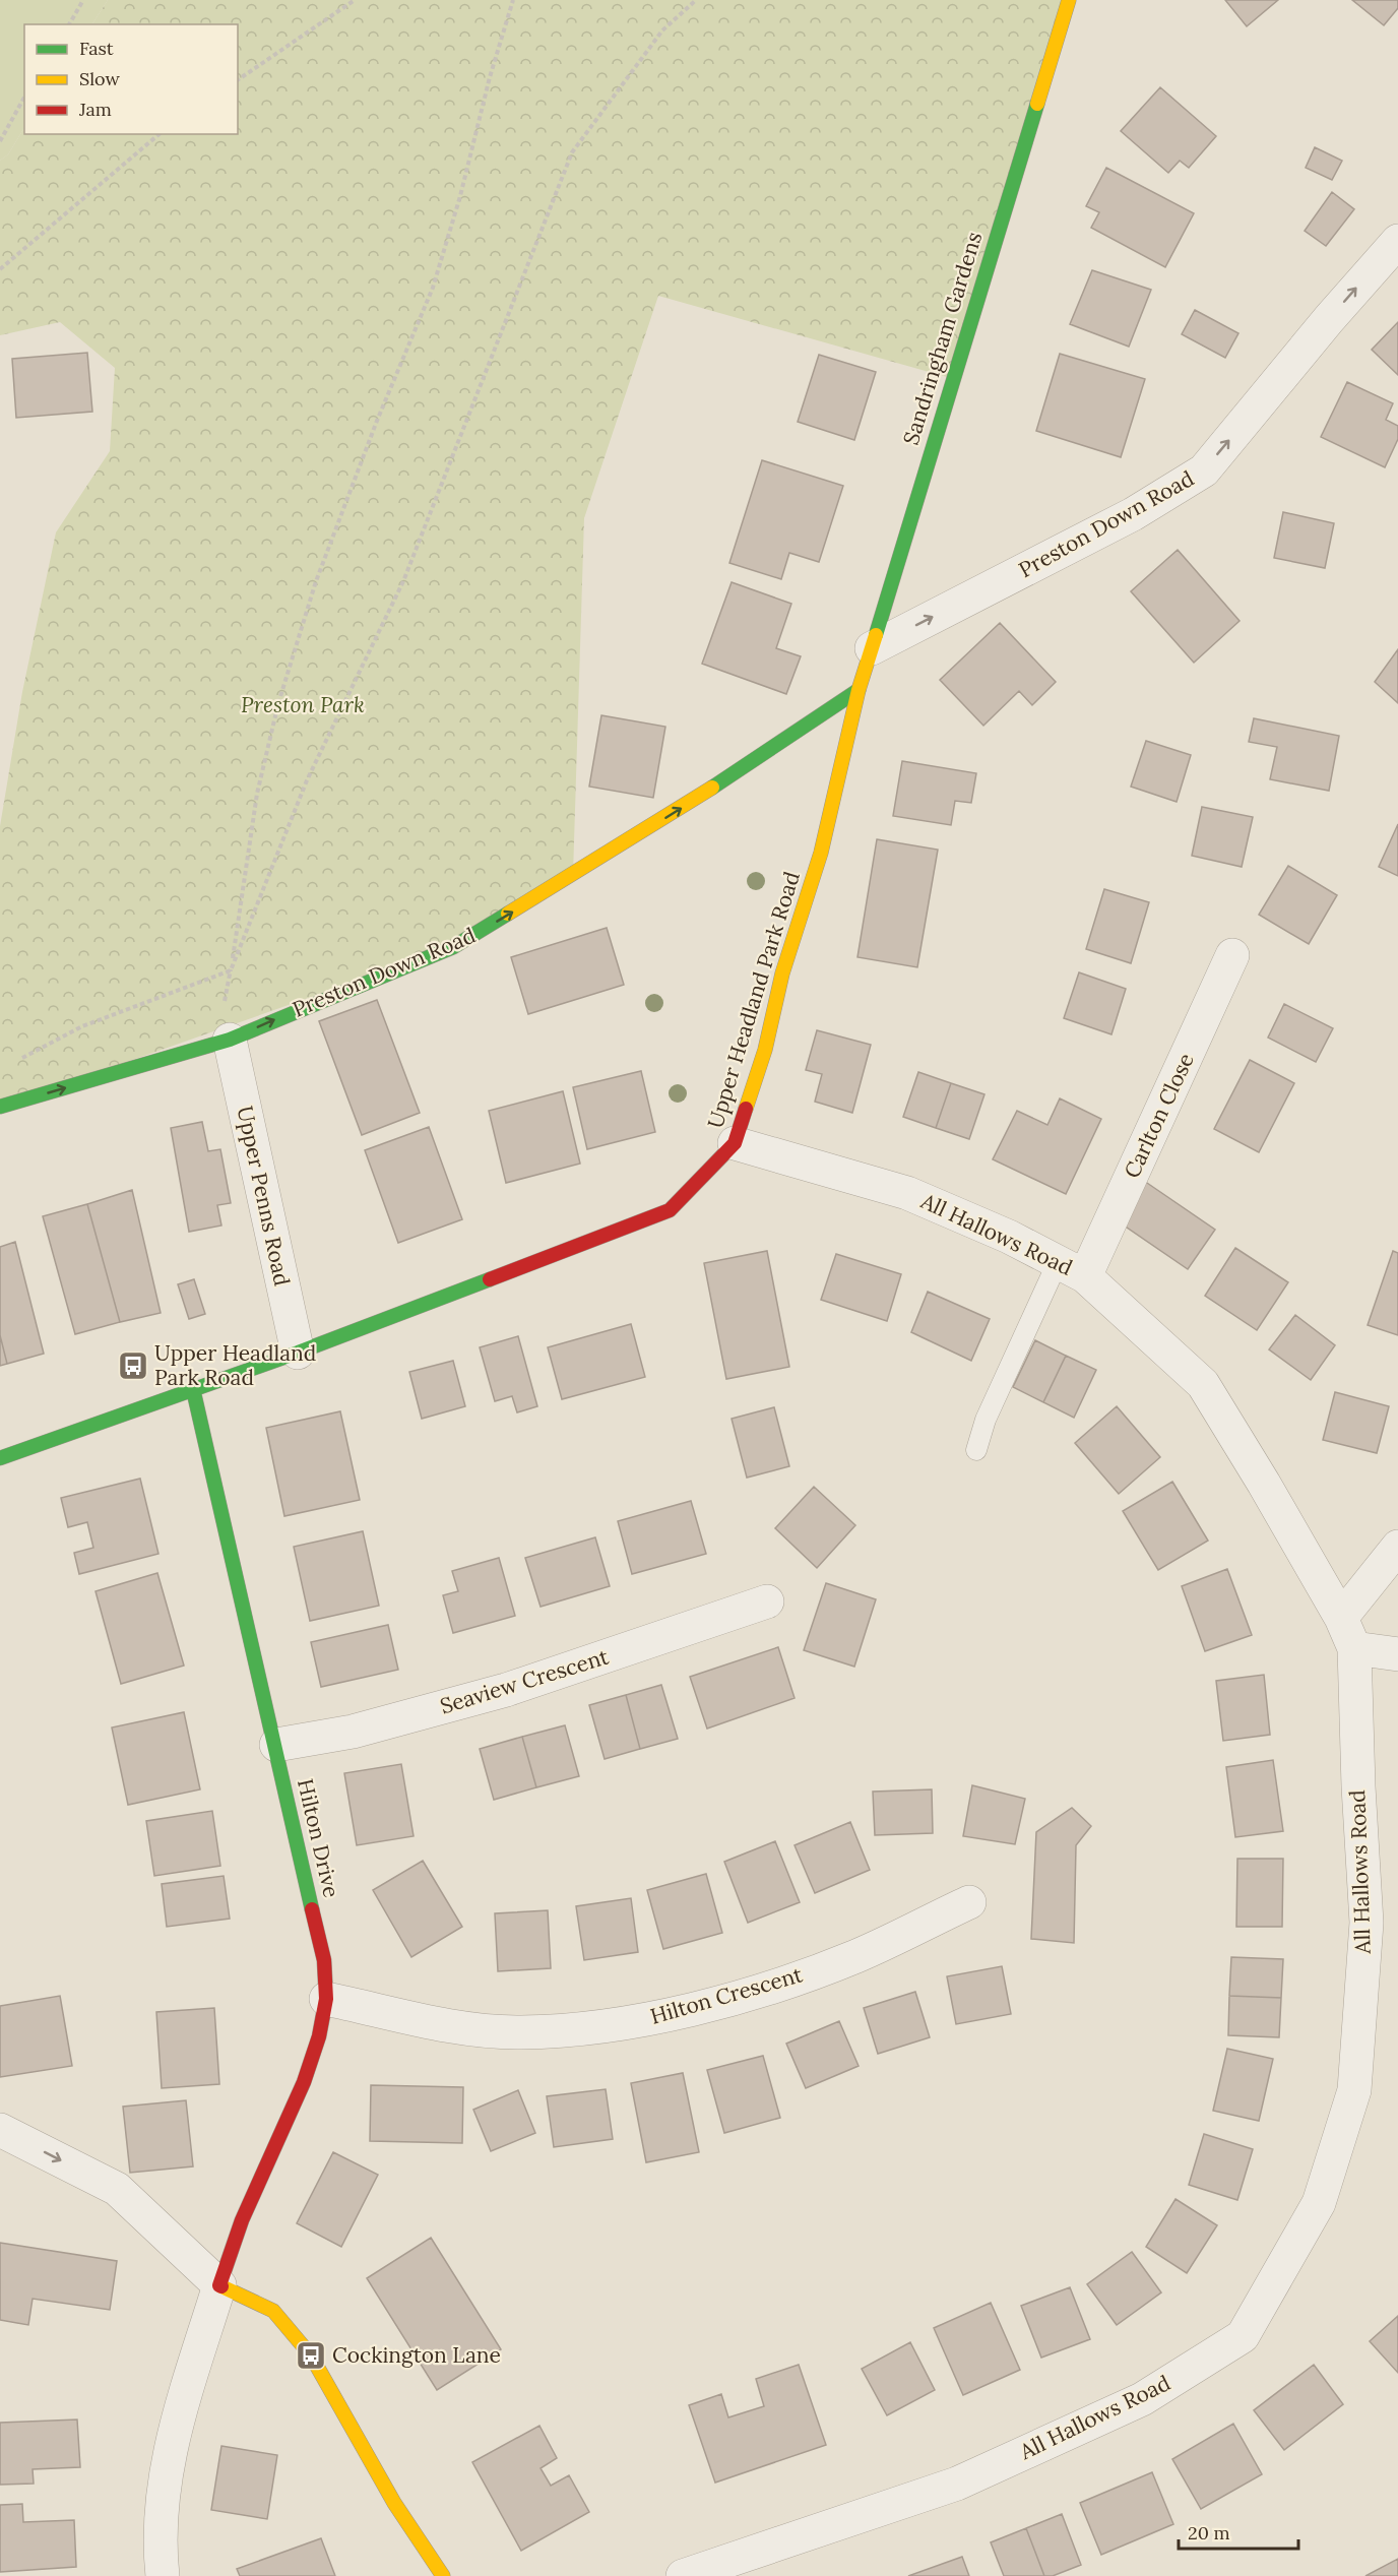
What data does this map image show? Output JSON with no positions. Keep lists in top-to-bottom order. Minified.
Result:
{"streets":{"street":["Sandringham Gardens","Preston Down Road","Upper Headland Park Road","Carlton Close","Upper Penns Road","All Hallows Road","Seaview Crescent","Hilton Drive","Hilton Crescent"]},"crossings":[["Sandringham Gardens","Preston Down Road"],["Sandringham Gardens","Upper Headland Park Road"],["Preston Down Road","Upper Headland Park Road"],["Preston Down Road","Upper Penns Road"],["Upper Headland Park Road","Upper Penns Road"],["Upper Headland Park Road","All Hallows Road"],["Upper Headland Park Road","Hilton Drive"],["Carlton Close","All Hallows Road"],["Seaview Crescent","Hilton Drive"],["Hilton Drive","Hilton Crescent"]],"one_way":["Preston Down Road"],"parks":["Preston Park"],"places":{"bus stop":["Upper Headland Park Road","Cockington Lane"]},"legend":["Fast","Slow","Jam"],"scale_bar":"20 m"}
